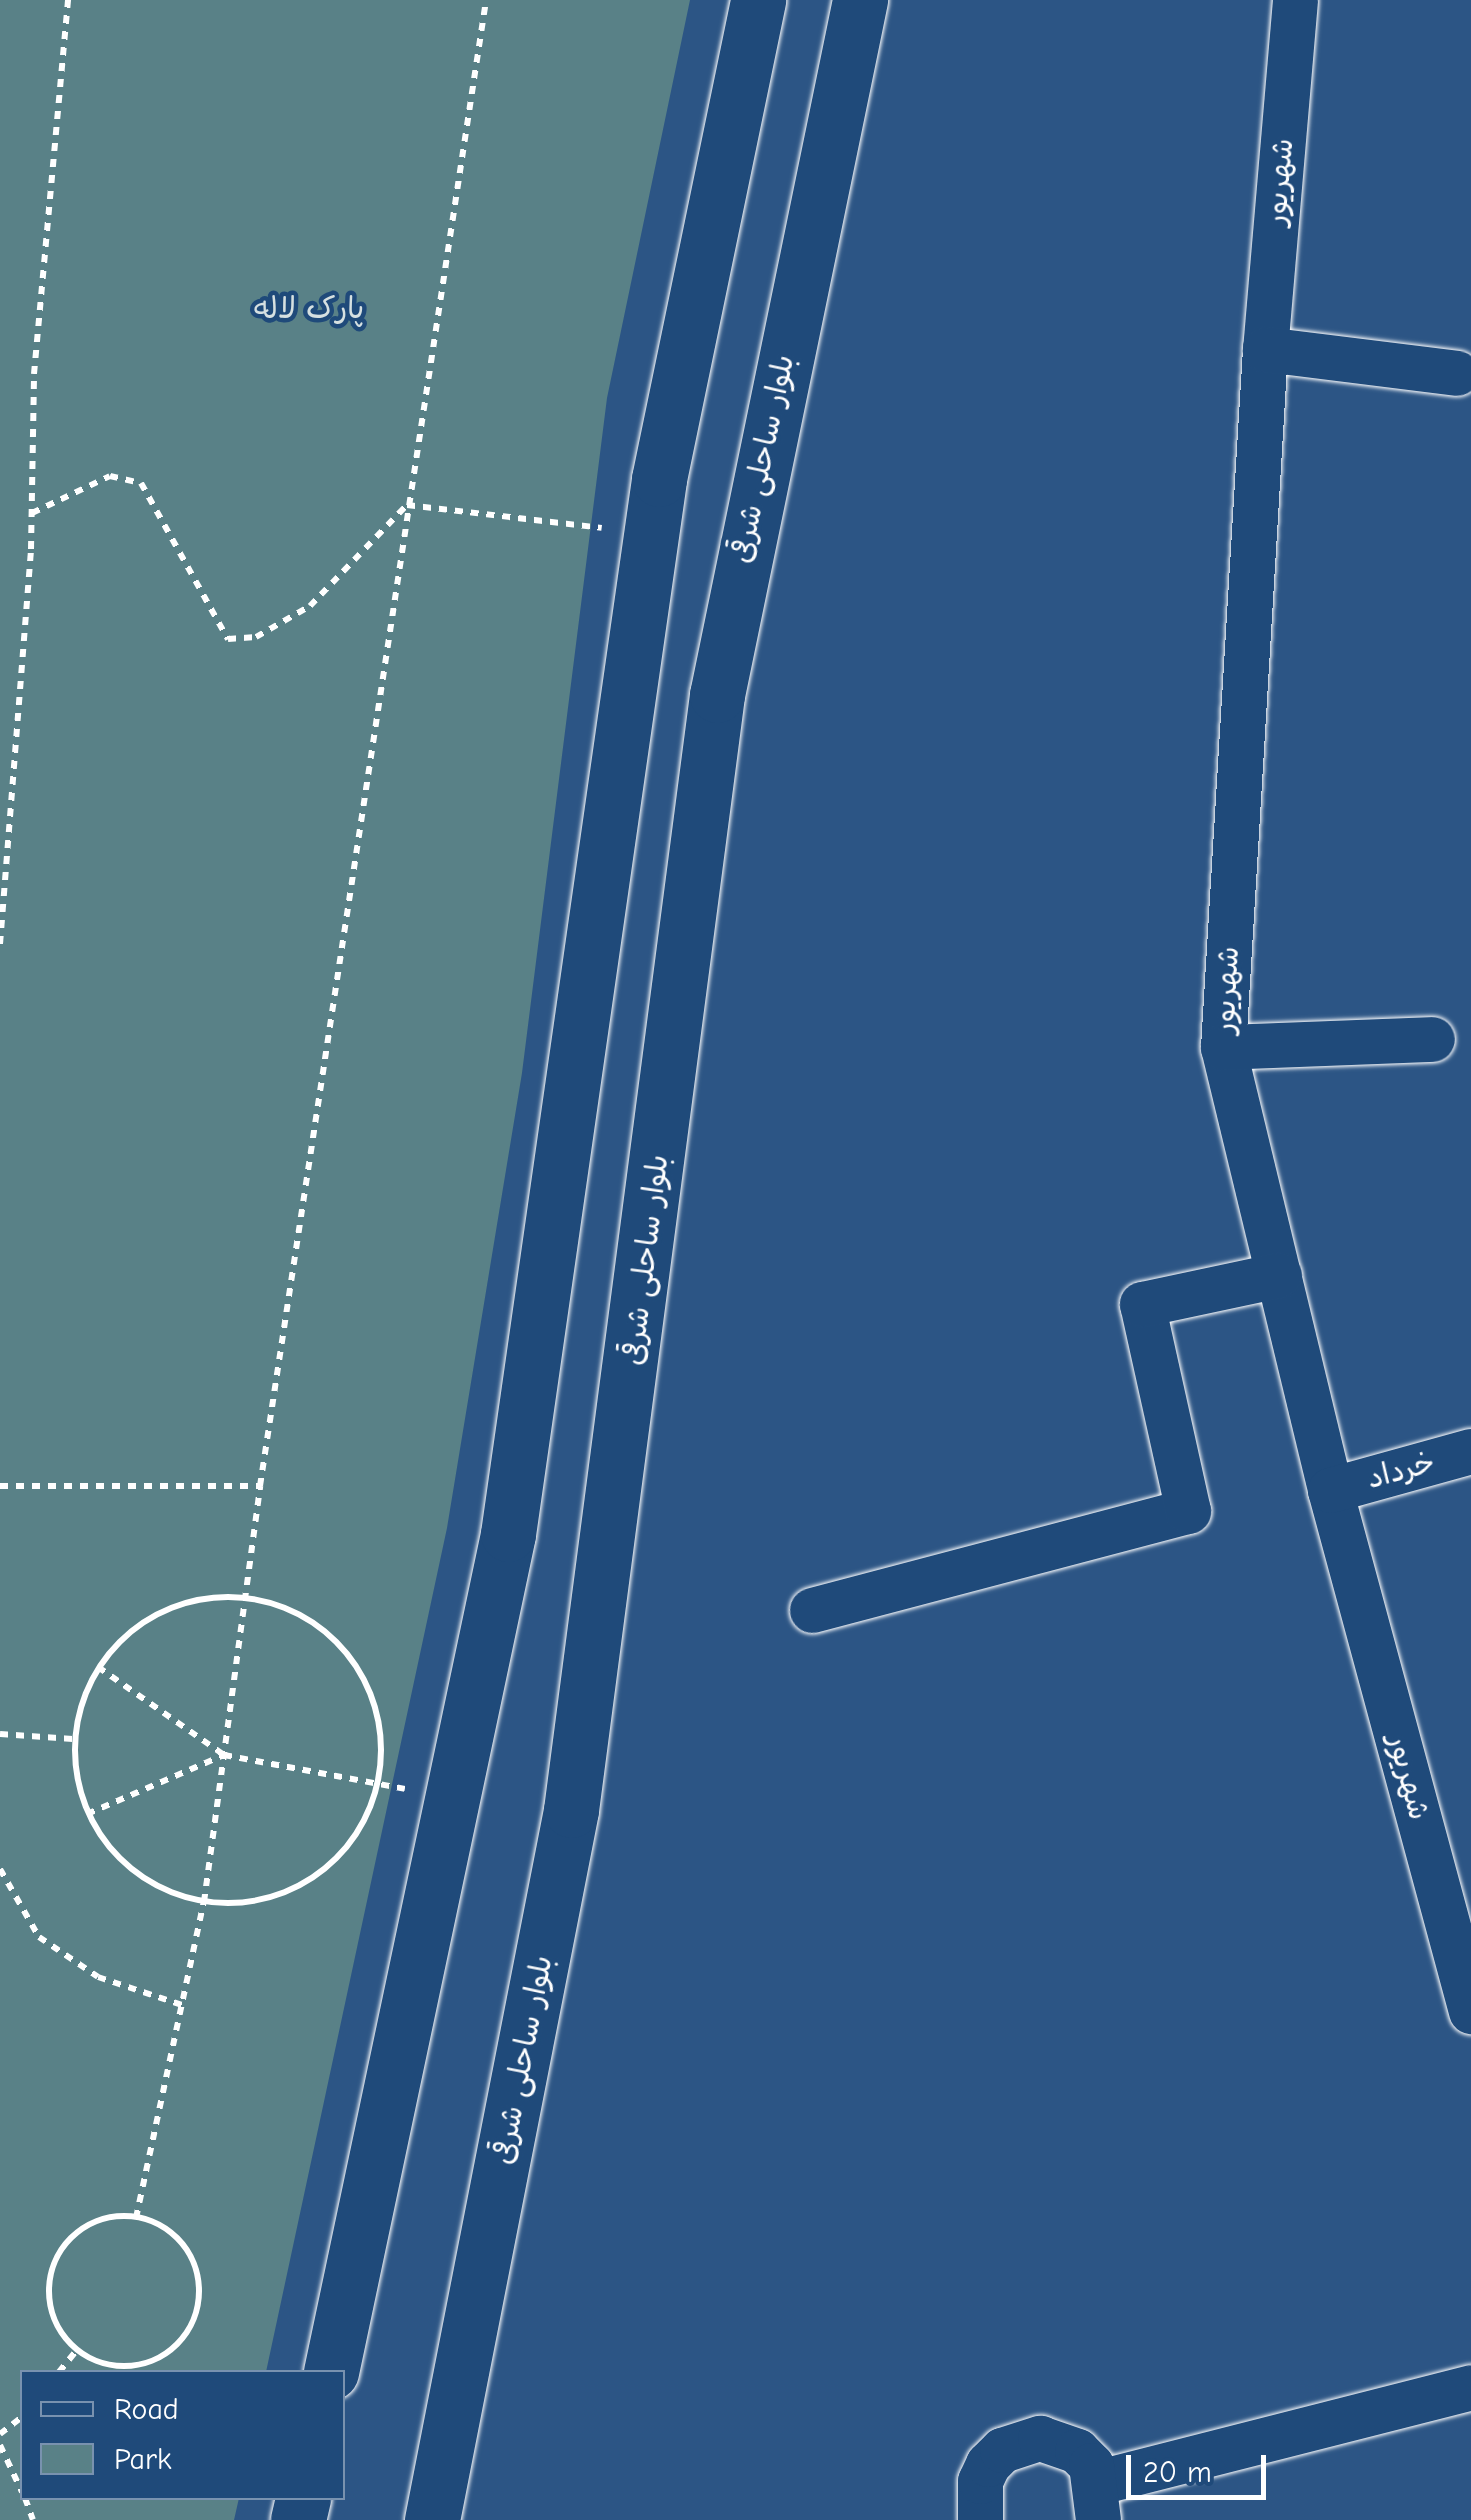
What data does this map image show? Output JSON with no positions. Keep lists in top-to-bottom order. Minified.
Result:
{"streets":{"main road":["بلوار ساحلی شرقی"],"street":["شهریور","خرداد"]},"crossings":[["شهریور","خرداد"]],"parks":["پارک لاله"],"legend":["Road","Park"],"scale_bar":"20 m"}
